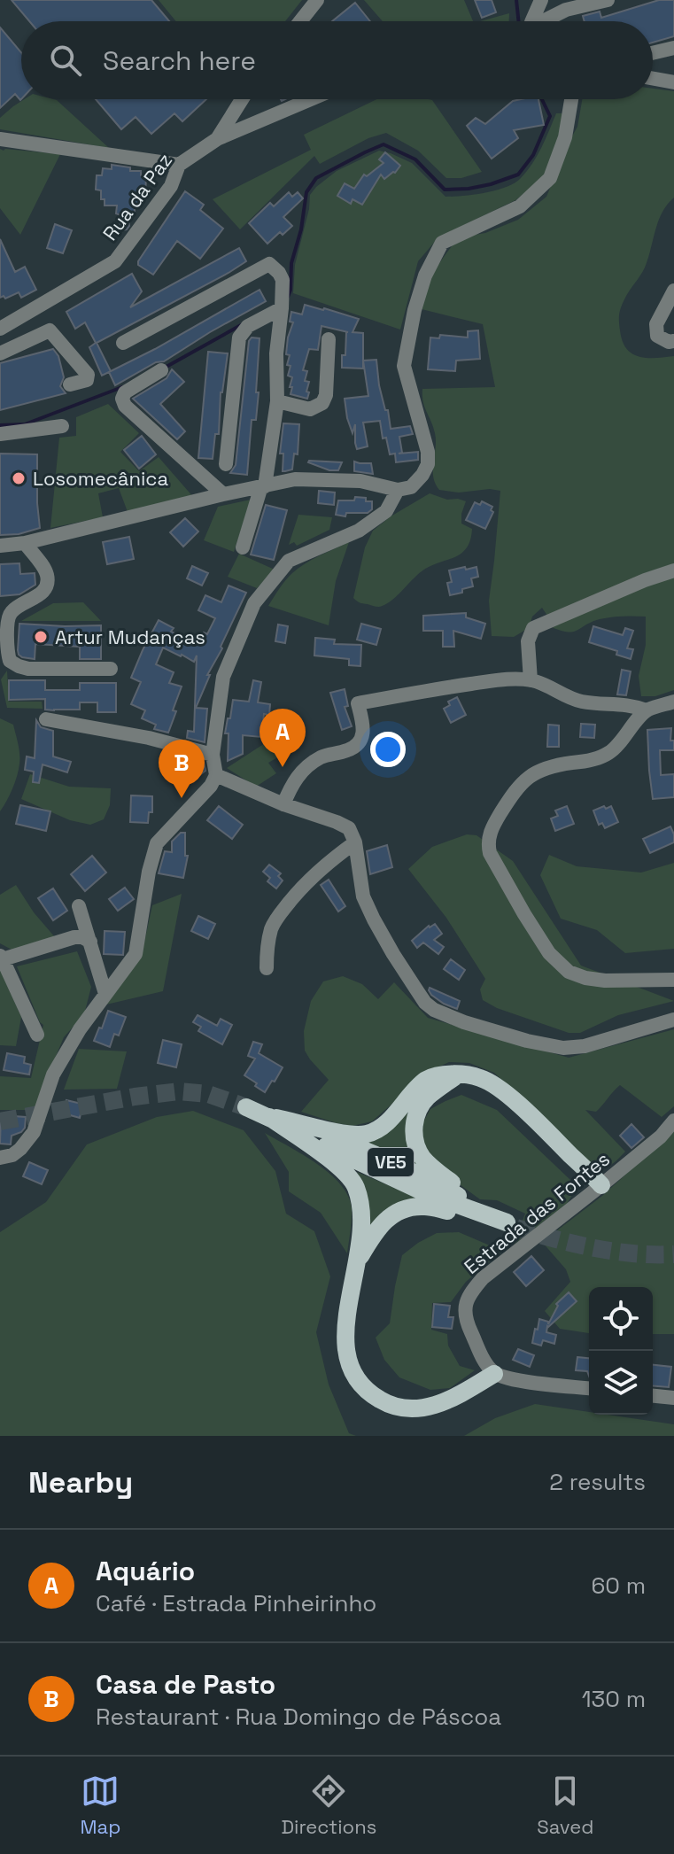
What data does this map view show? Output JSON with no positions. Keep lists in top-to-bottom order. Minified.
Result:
{"streets":{"main road":["VE5"],"street":["Rua da Paz","Estrada das Fontes"]},"crossings":[["VE5","Estrada das Fontes"]],"places":["Losomecânica","Artur Mudanças"],"page":{"search":"Search here","pins":["A","B"],"heading":["Nearby","2 results"],"list":[{"mark":"A","name":"Aquário","note":"Café · Estrada Pinheirinho","value":"60 m"},{"mark":"B","name":"Casa de Pasto","note":"Restaurant · Rua Domingo de Páscoa","value":"130 m"}],"nav":["Map","Directions","Saved"]}}
